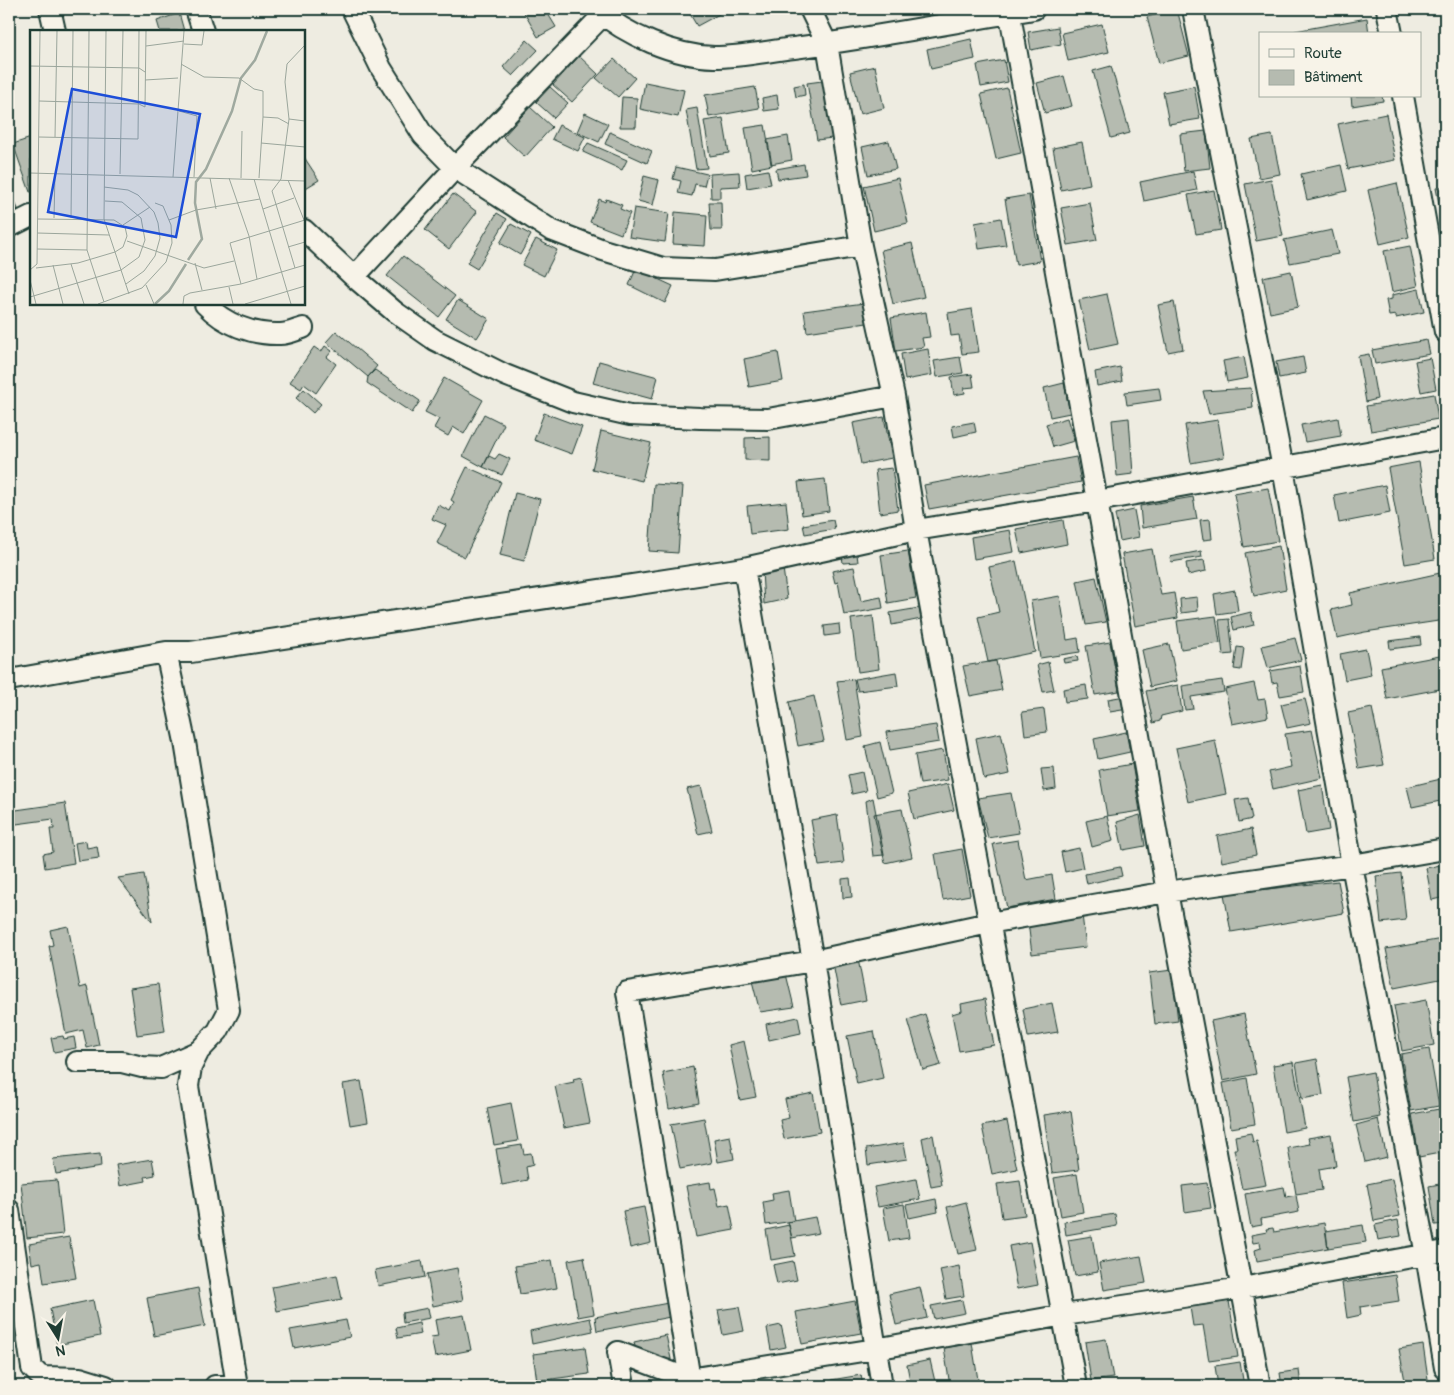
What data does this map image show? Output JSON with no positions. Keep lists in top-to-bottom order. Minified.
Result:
{"legend":["Route","Bâtiment"],"north":"bottom"}
